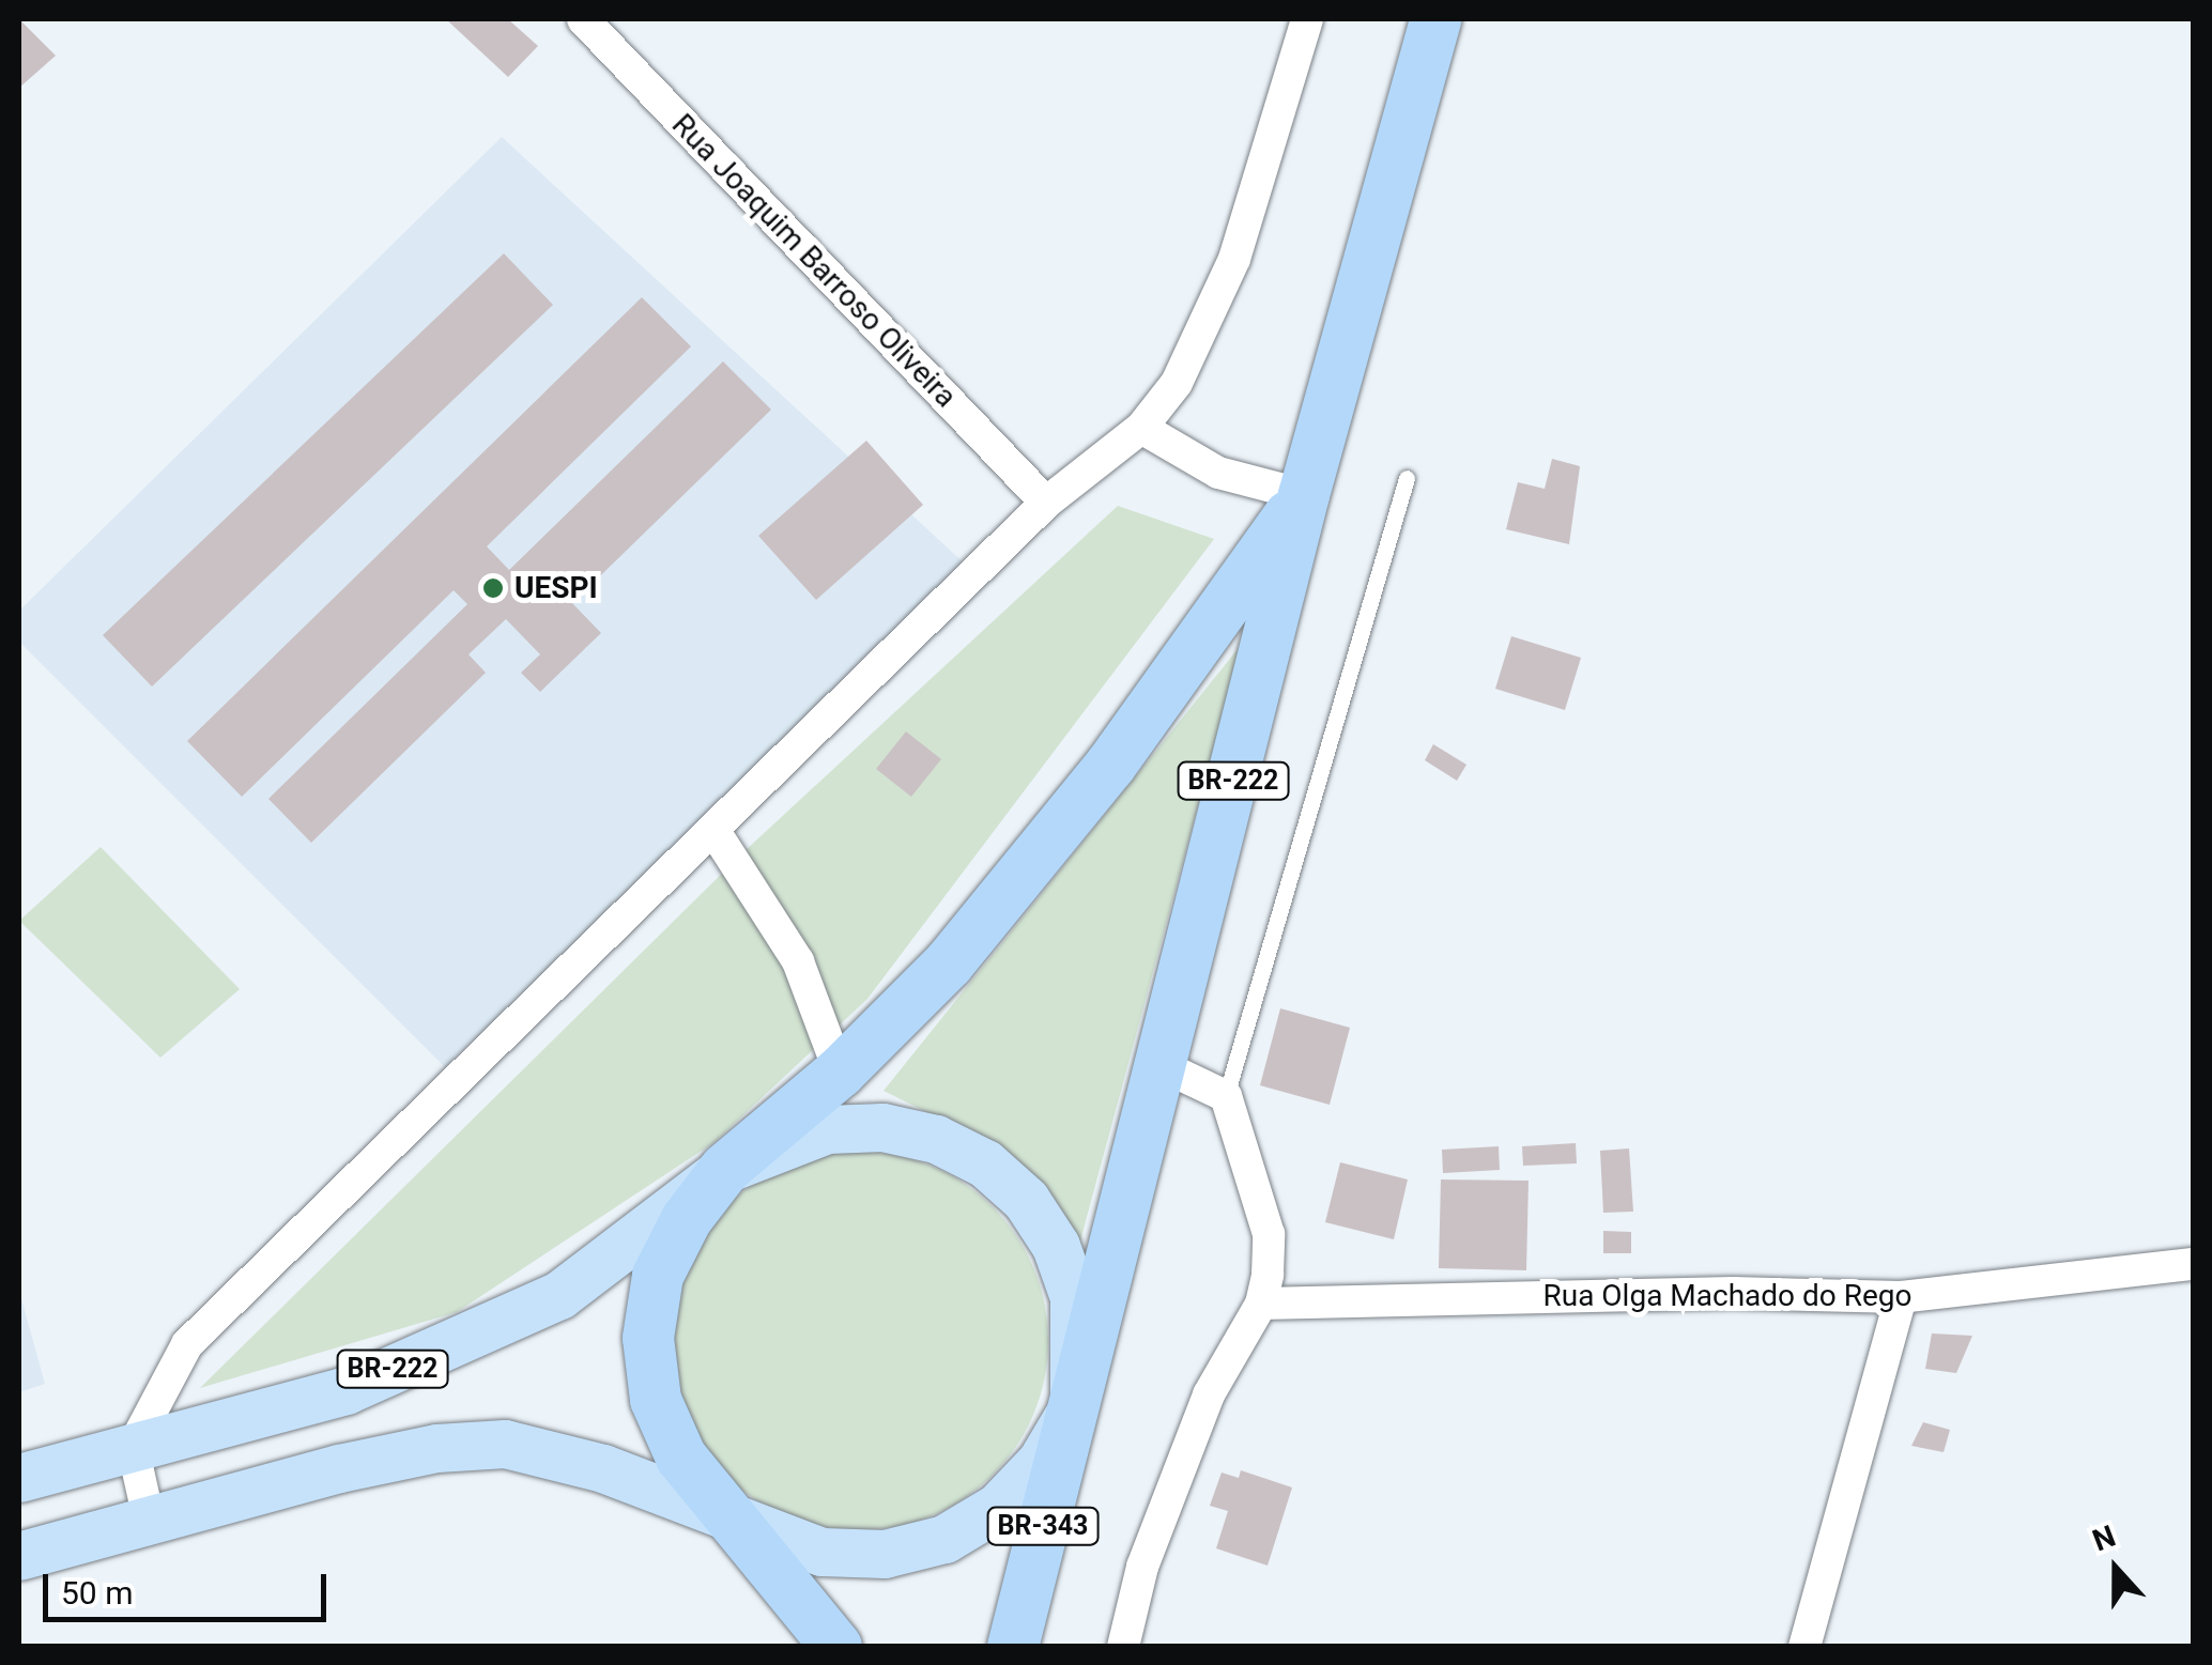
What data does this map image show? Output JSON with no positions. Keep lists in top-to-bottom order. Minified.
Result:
{"streets":{"highway":["BR-222","BR-343"],"street":["Rua Joaquim Barroso Oliveira","Rua Olga Machado do Rego"]},"crossings":[["BR-222","BR-343"]],"places":["UESPI"],"scale_bar":"50 m","north":"top"}
